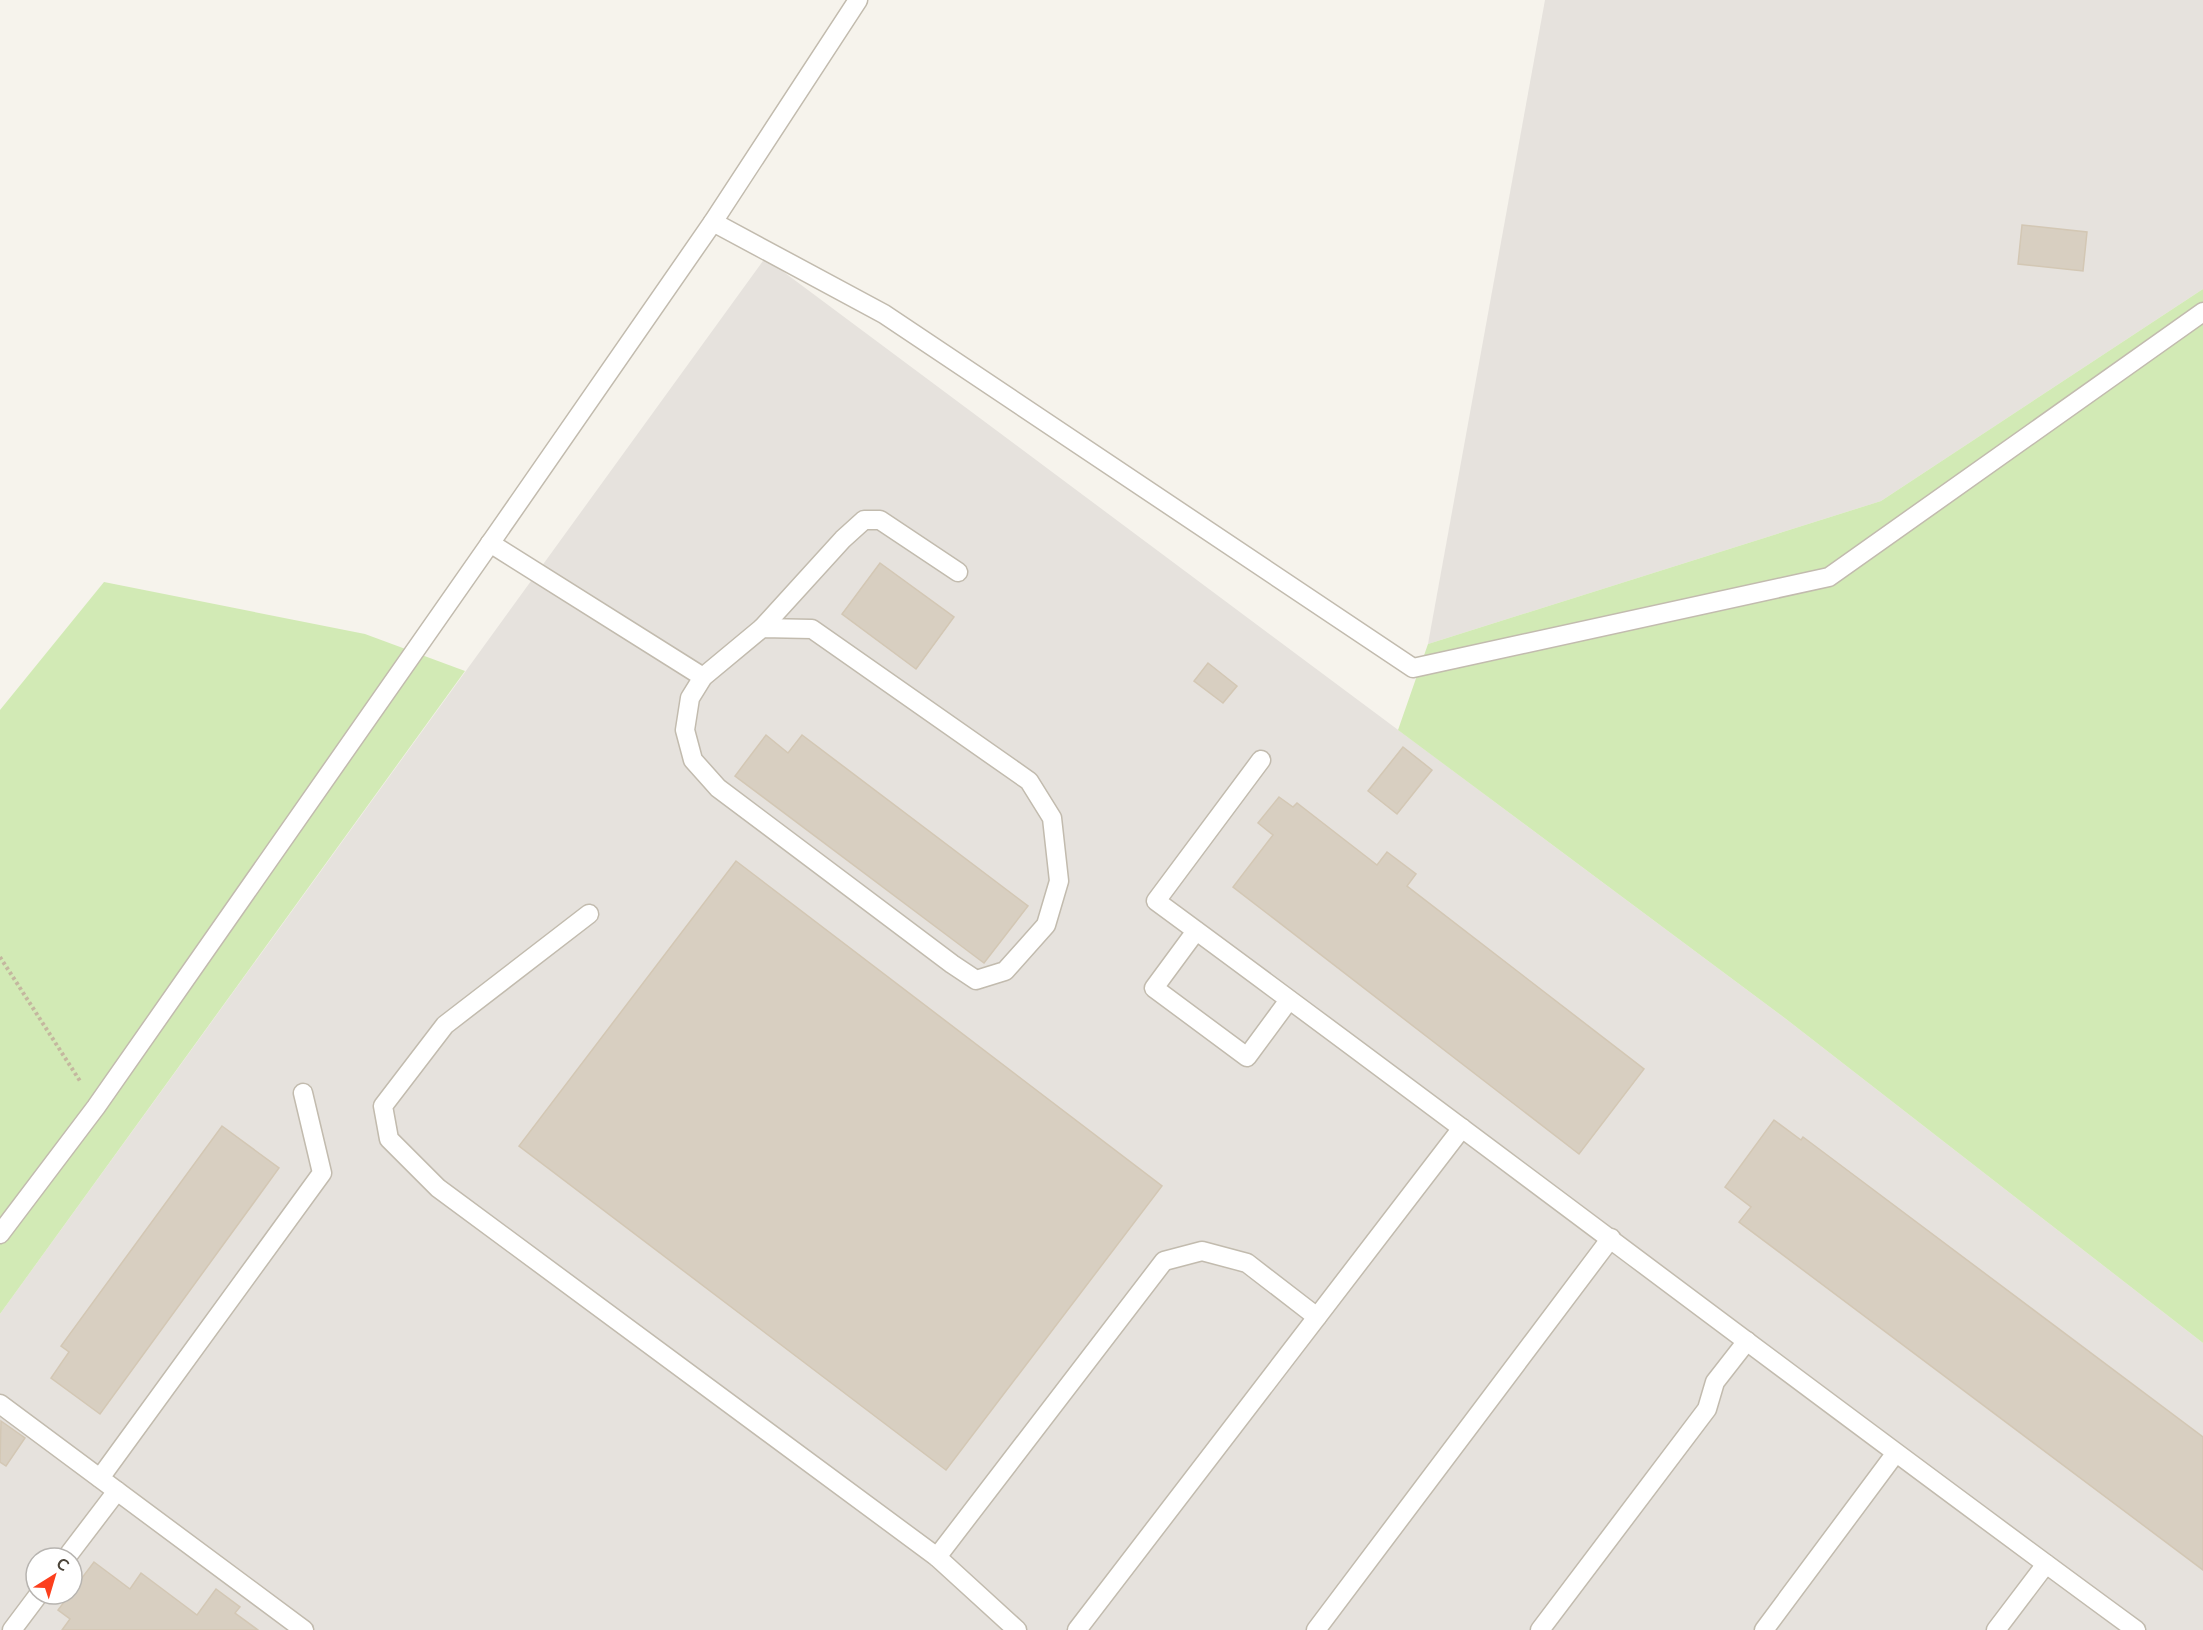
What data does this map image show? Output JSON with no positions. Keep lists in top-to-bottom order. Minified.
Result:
{"north":"top right"}
